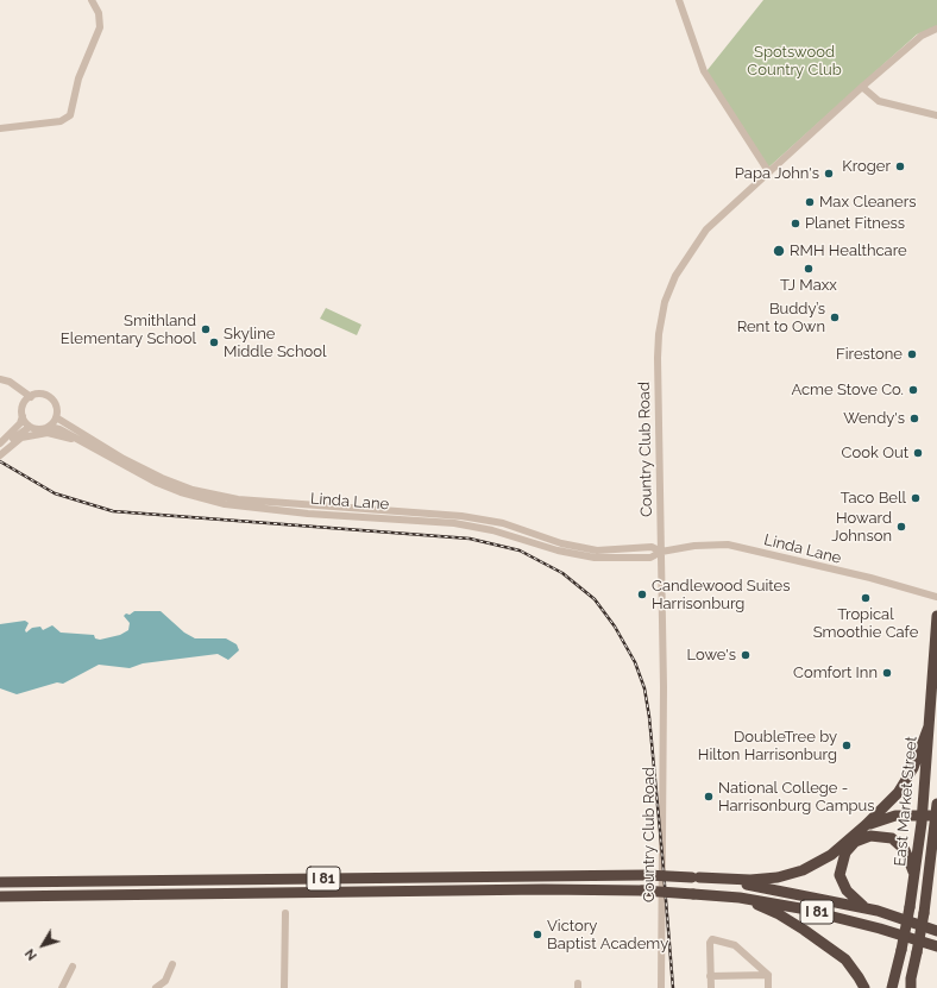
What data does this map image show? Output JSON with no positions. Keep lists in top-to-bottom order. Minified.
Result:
{"streets":{"highway":["East Market Street","I 81"],"street":["Country Club Road","Linda Lane"]},"crossings":[["Country Club Road","Linda Lane"]],"parks":["Spotswood Country Club"],"places":["Kroger","Papa John's","Max Cleaners","Planet Fitness","RMH Healthcare","TJ Maxx","Buddy’s Rent to Own","Smithland Elementary School","Skyline Middle School","Firestone","Acme Stove Co.","Wendy's","Cook Out","Taco Bell","Howard Johnson","Candlewood Suites Harrisonburg","Tropical Smoothie Cafe","Lowe's","Comfort Inn","DoubleTree by Hilton Harrisonburg","National College - Harrisonburg Campus","Victory Baptist Academy"],"north":"bottom left"}
